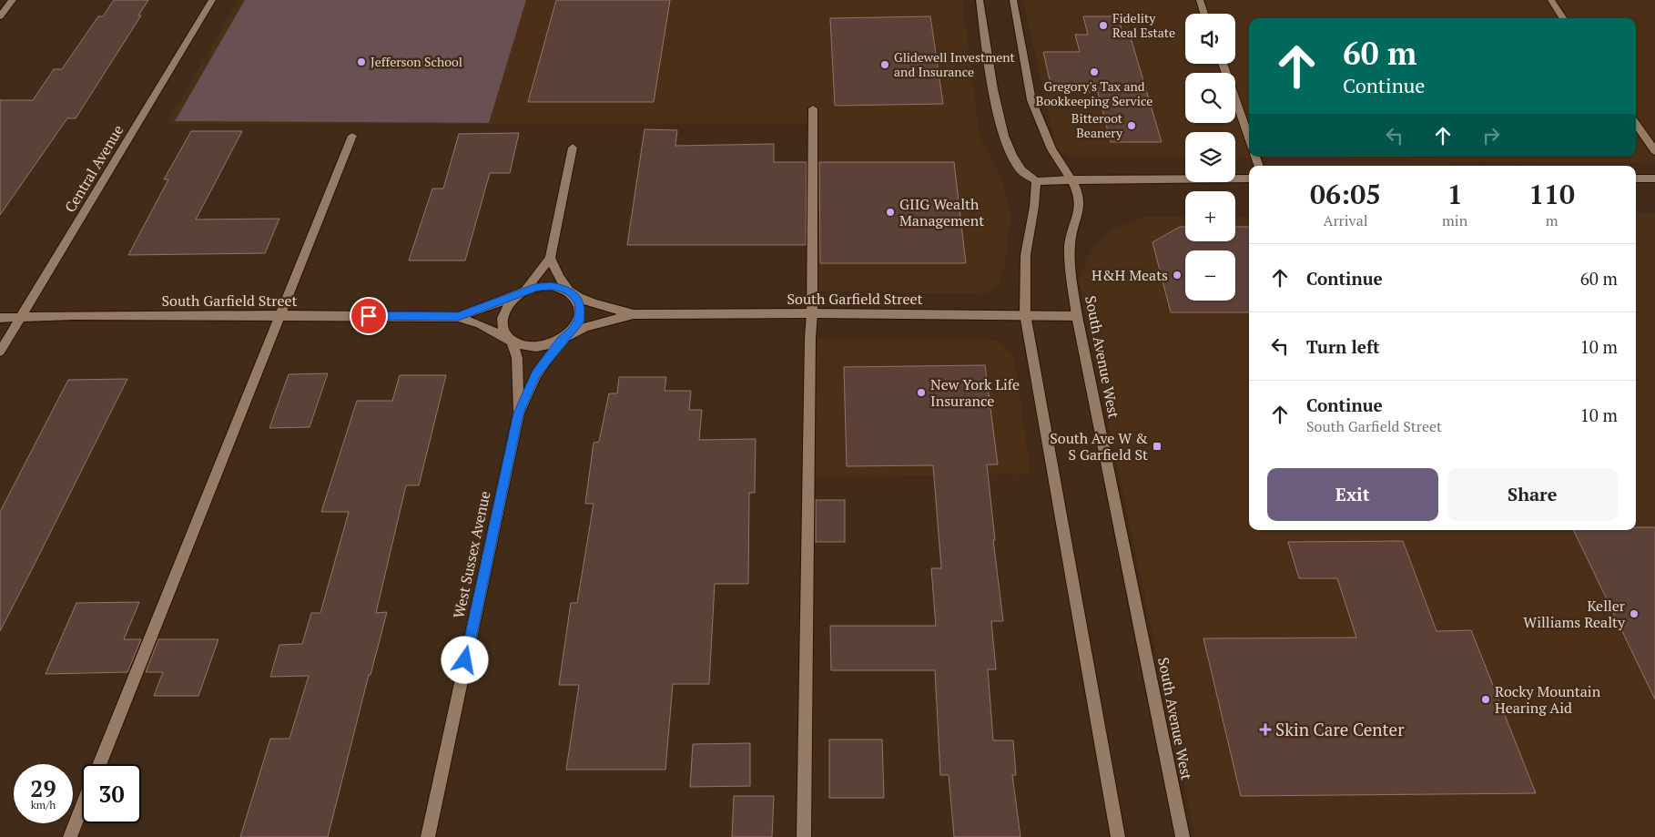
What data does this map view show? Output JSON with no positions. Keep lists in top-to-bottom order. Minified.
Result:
{"streets":{"street":["Central Avenue","South Garfield Street","South Avenue West","West Sussex Avenue"]},"crossings":[["Central Avenue","South Garfield Street"],["South Garfield Street","South Avenue West"],["South Garfield Street","West Sussex Avenue"]],"places":{"other":["Fidelity Real Estate","Jefferson School","Glidewell Investment and Insurance","Gregory's Tax and Bookkeeping Service","Bitteroot Beanery","GIIG Wealth Management","H&H Meats","New York Life Insurance","Keller Williams Realty","Rocky Mountain Hearing Aid"],"transit":["South Ave W & S Garfield St"],"health":["Skin Care Center"]},"page":{"map_buttons":["+","−"],"turn":["60 m","Continue"],"eta":["06:05","Arrival","1","min","110","m"],"list":[{"name":"Continue","value":"60 m"},{"name":"Turn left","value":"10 m"},{"name":"Continue","note":"South Garfield Street","value":"10 m"}],"buttons":["Exit","Share"],"speed":"29 km/h","limit":"30"}}
